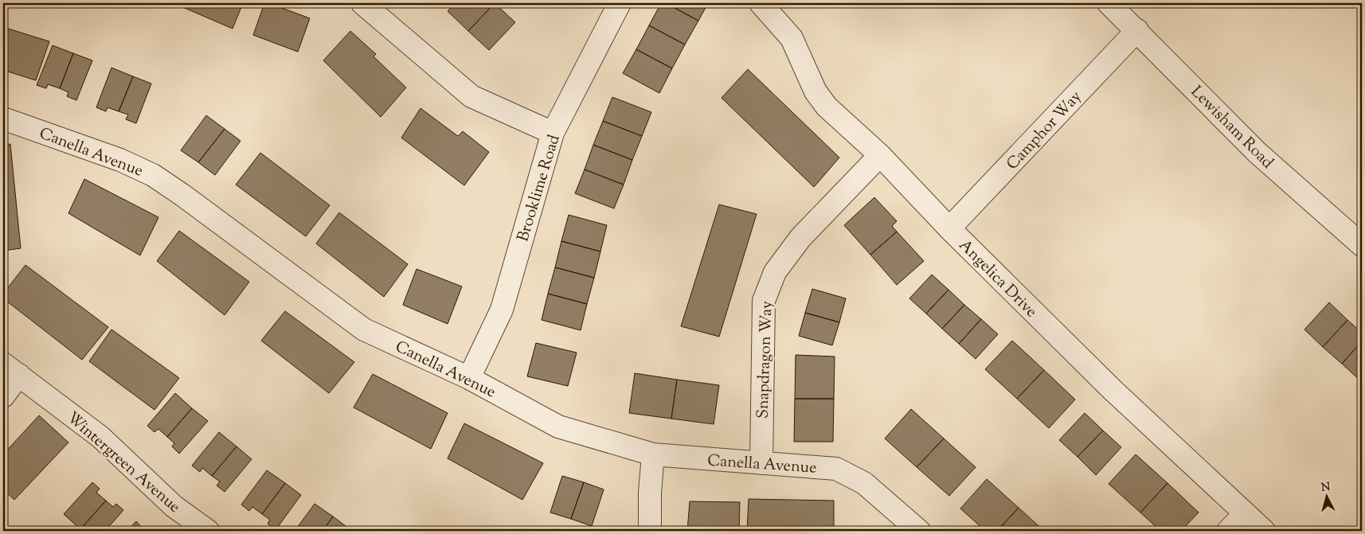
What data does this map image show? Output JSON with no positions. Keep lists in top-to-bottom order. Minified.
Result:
{"streets":{"street":["Lewisham Road","Camphor Way","Canella Avenue","Brooklime Road","Angelica Drive","Snapdragon Way","Wintergreen Avenue"]},"crossings":[["Lewisham Road","Camphor Way"],["Camphor Way","Angelica Drive"],["Canella Avenue","Brooklime Road"],["Canella Avenue","Snapdragon Way"],["Angelica Drive","Snapdragon Way"]],"north":"top"}
